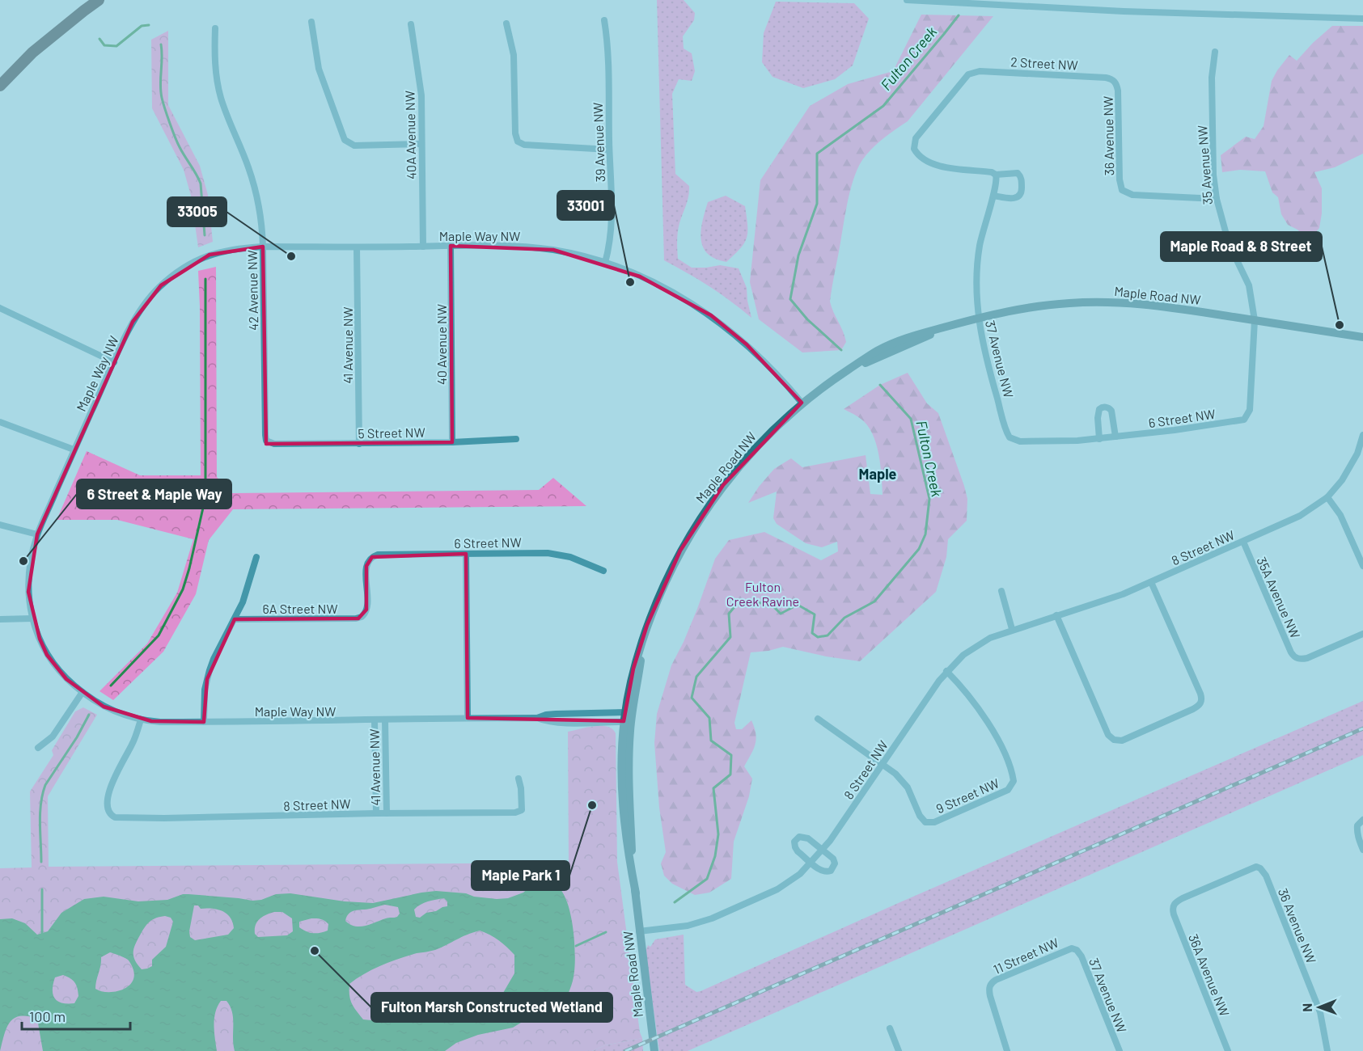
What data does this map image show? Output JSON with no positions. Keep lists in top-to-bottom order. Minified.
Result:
{"streets":{"street":["2 Street NW","40A Avenue NW","36 Avenue NW","39 Avenue NW","35 Avenue NW","Maple Way NW","42 Avenue NW","Maple Road NW","40 Avenue NW","41 Avenue NW","37 Avenue NW","6 Street NW","5 Street NW","8 Street NW","35A Avenue NW","6A Street NW","9 Street NW","11 Street NW","36A Avenue NW"]},"crossings":[["2 Street NW","36 Avenue NW"],["2 Street NW","37 Avenue NW"],["40A Avenue NW","Maple Way NW"],["36 Avenue NW","35 Avenue NW"],["36 Avenue NW","36A Avenue NW"],["39 Avenue NW","Maple Way NW"],["35 Avenue NW","Maple Road NW"],["35 Avenue NW","6 Street NW"],["Maple Way NW","42 Avenue NW"],["Maple Way NW","Maple Road NW"],["Maple Way NW","40 Avenue NW"],["Maple Way NW","41 Avenue NW"],["Maple Way NW","8 Street NW"],["42 Avenue NW","5 Street NW"],["Maple Road NW","37 Avenue NW"],["Maple Road NW","8 Street NW"],["40 Avenue NW","5 Street NW"],["41 Avenue NW","5 Street NW"],["41 Avenue NW","8 Street NW"],["37 Avenue NW","6 Street NW"],["37 Avenue NW","11 Street NW"],["6 Street NW","6A Street NW"],["8 Street NW","35A Avenue NW"],["8 Street NW","9 Street NW"]],"districts":["Maple"],"water":["Fulton Creek"],"parks":["Fulton Creek Ravine"],"places":["33005","33001","Maple Road & 8 Street","6 Street & Maple Way","Maple Park 1","Fulton Marsh Constructed Wetland"],"scale_bar":"100 m","north":"left"}
